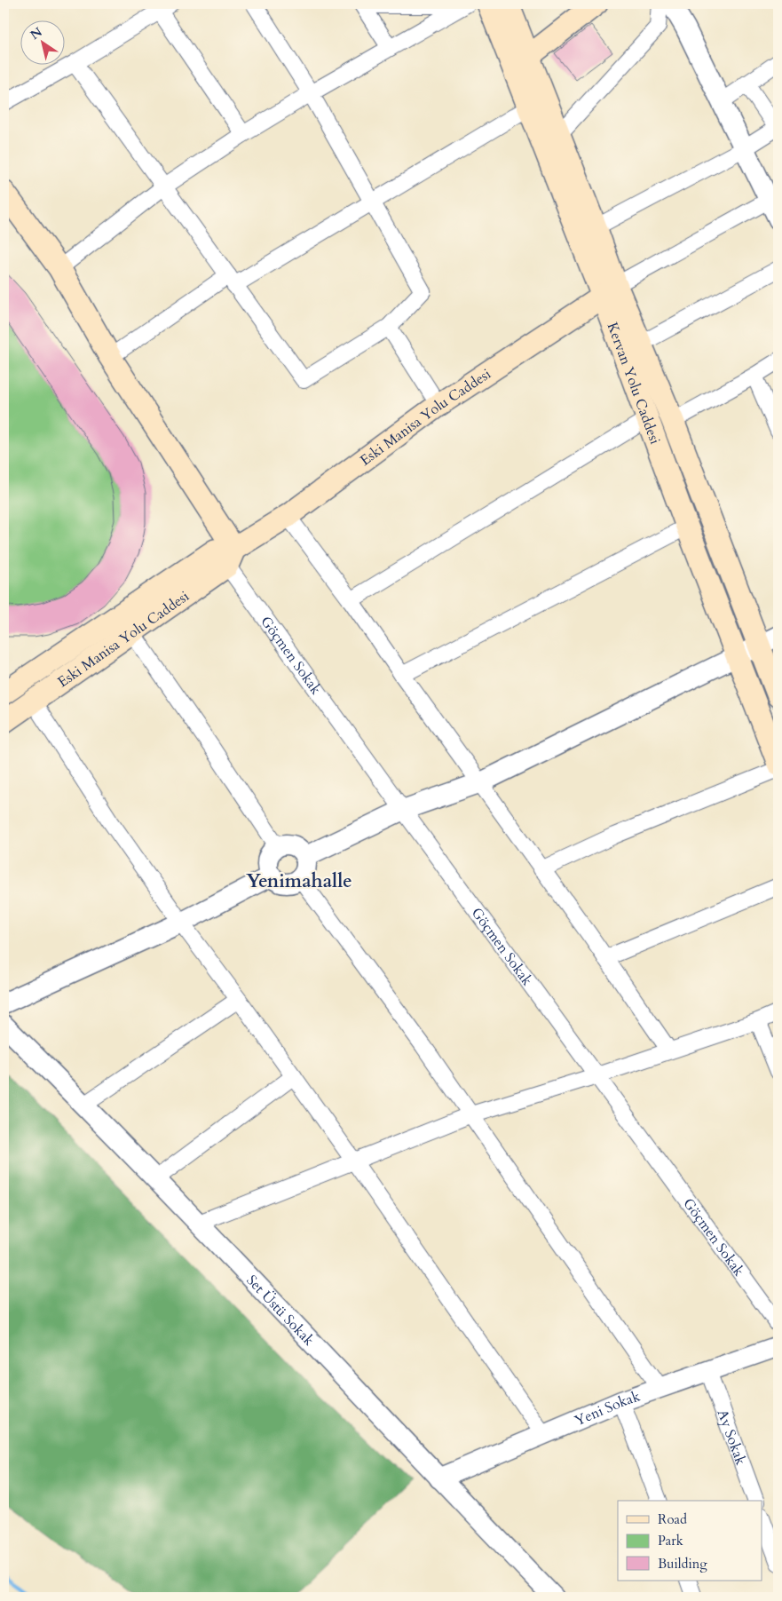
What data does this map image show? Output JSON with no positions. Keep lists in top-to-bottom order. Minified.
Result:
{"streets":{"main road":["Kervan Yolu Caddesi","Eski Manisa Yolu Caddesi"],"street":["Göçmen Sokak","Set Üstü Sokak","Yeni Sokak","Ay Sokak"]},"crossings":[["Kervan Yolu Caddesi","Eski Manisa Yolu Caddesi"],["Eski Manisa Yolu Caddesi","Göçmen Sokak"],["Set Üstü Sokak","Yeni Sokak"],["Yeni Sokak","Ay Sokak"]],"districts":["Yenimahalle"],"legend":["Road","Park","Building"],"north":"top left"}
